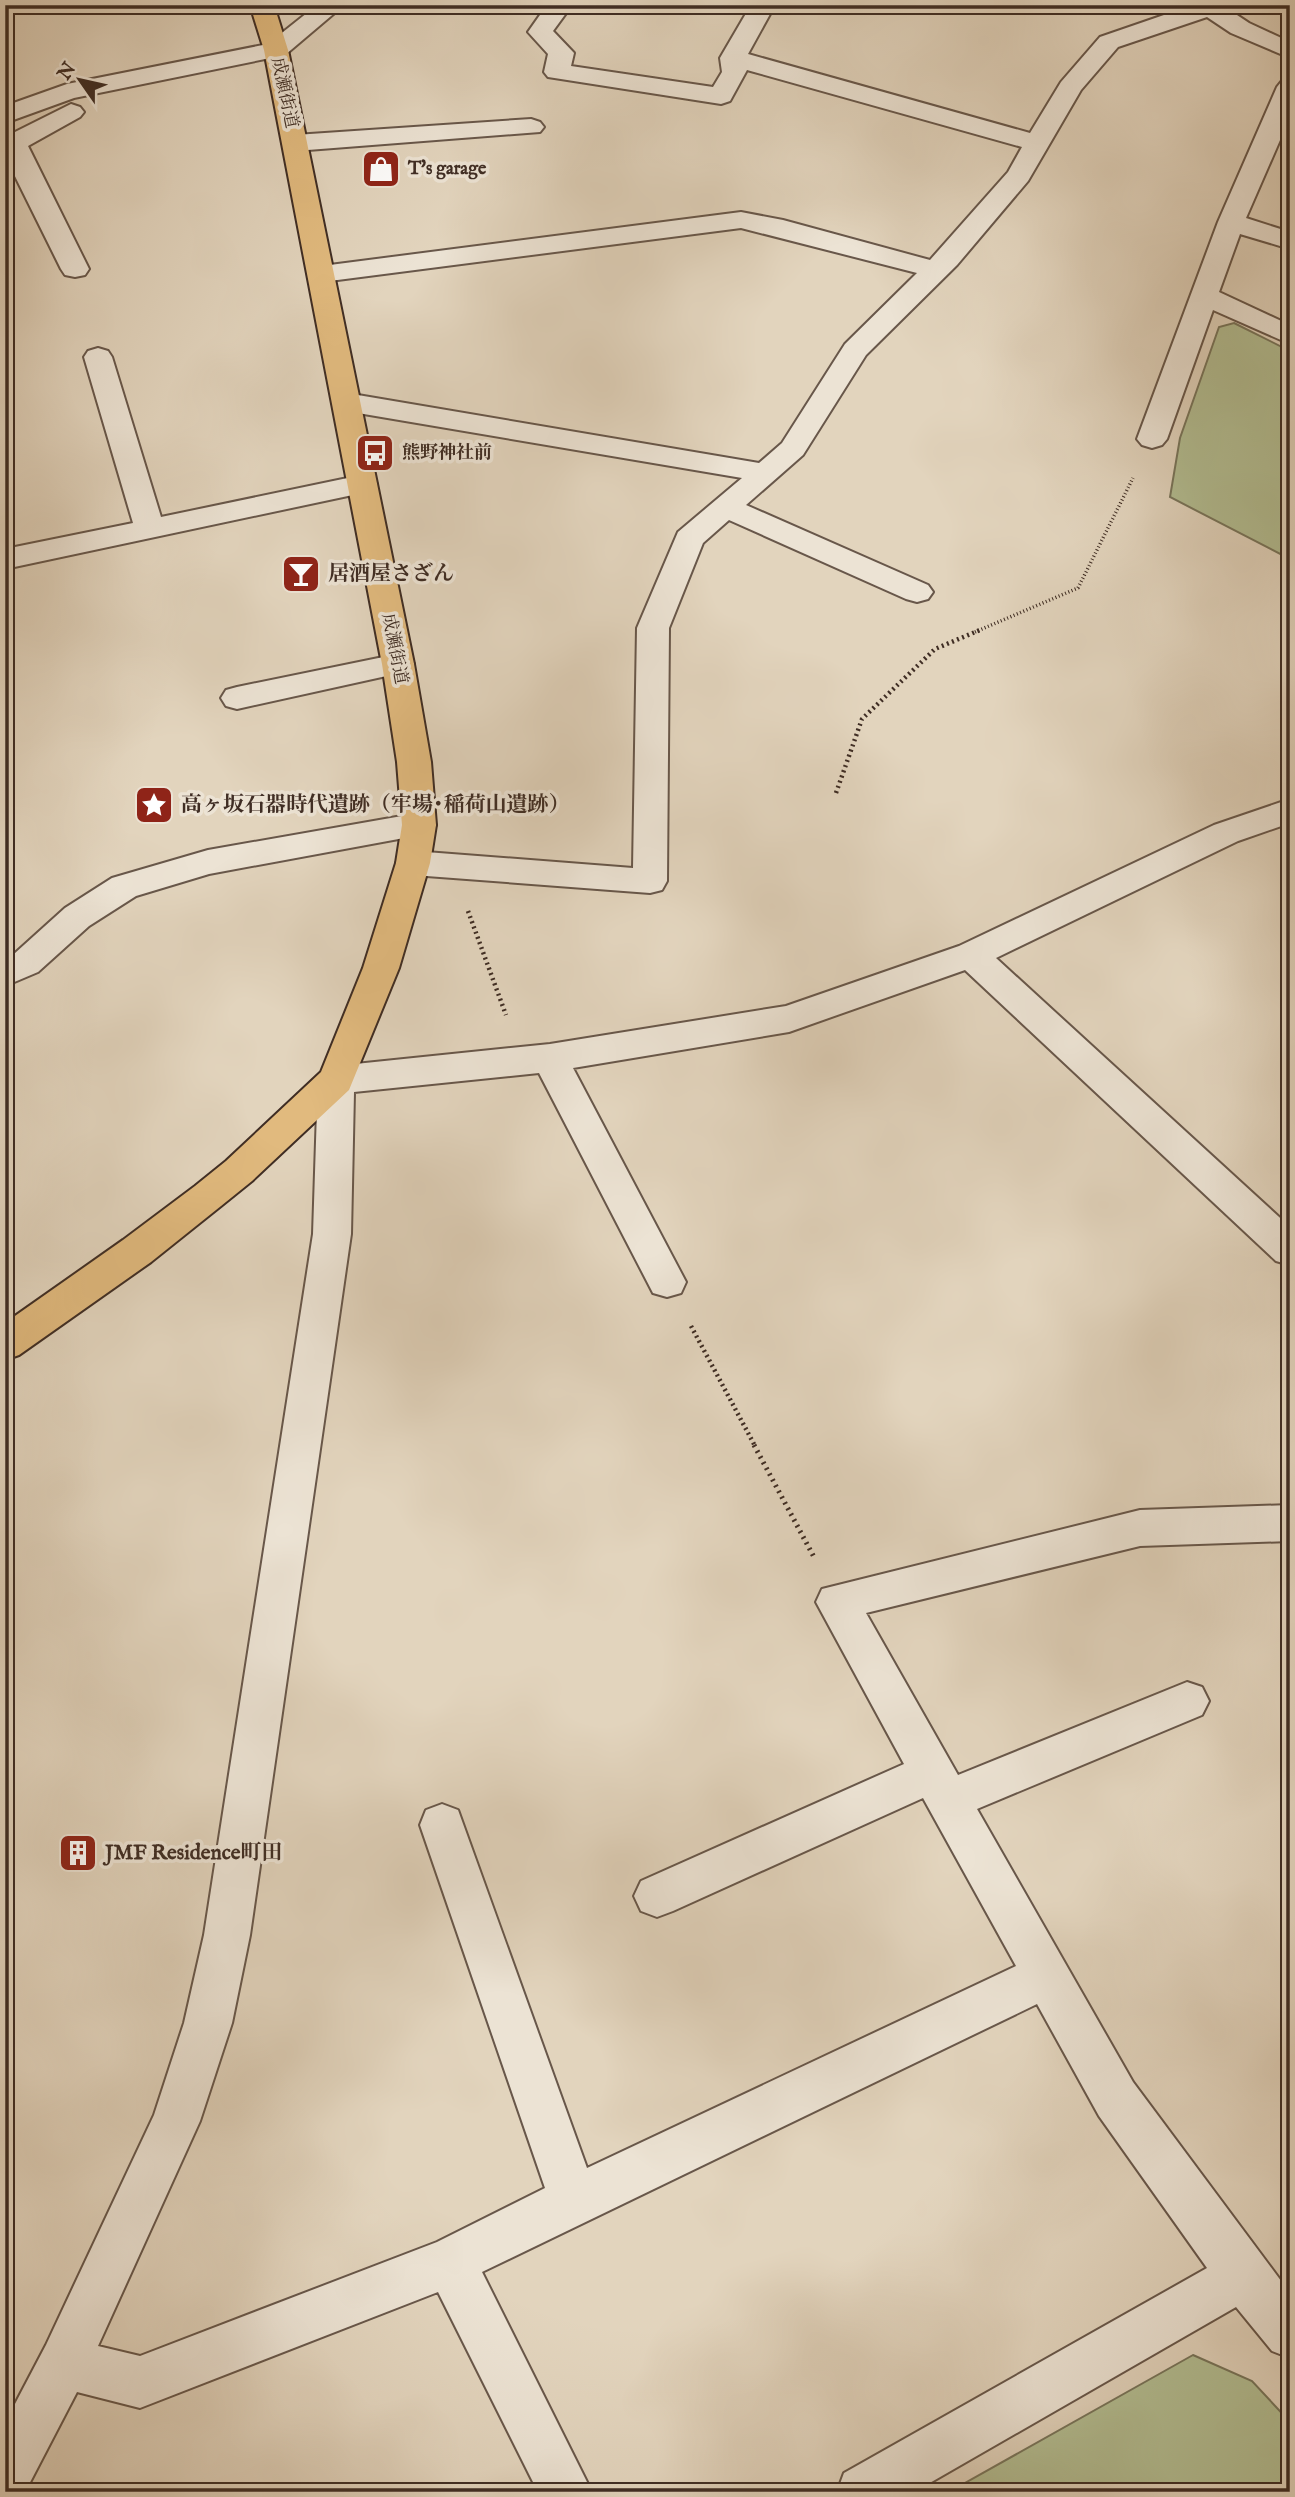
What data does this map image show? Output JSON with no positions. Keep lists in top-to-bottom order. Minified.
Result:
{"streets":{"main road":["成瀬街道"]},"places":{"shop":["T's garage"],"bus stop":["熊野神社前"],"bar":["居酒屋さざん"],"place":["高ヶ坂石器時代遺跡（牢場･稲荷山遺跡）"],"building":["JMF Residence町田"]},"north":"top left"}
